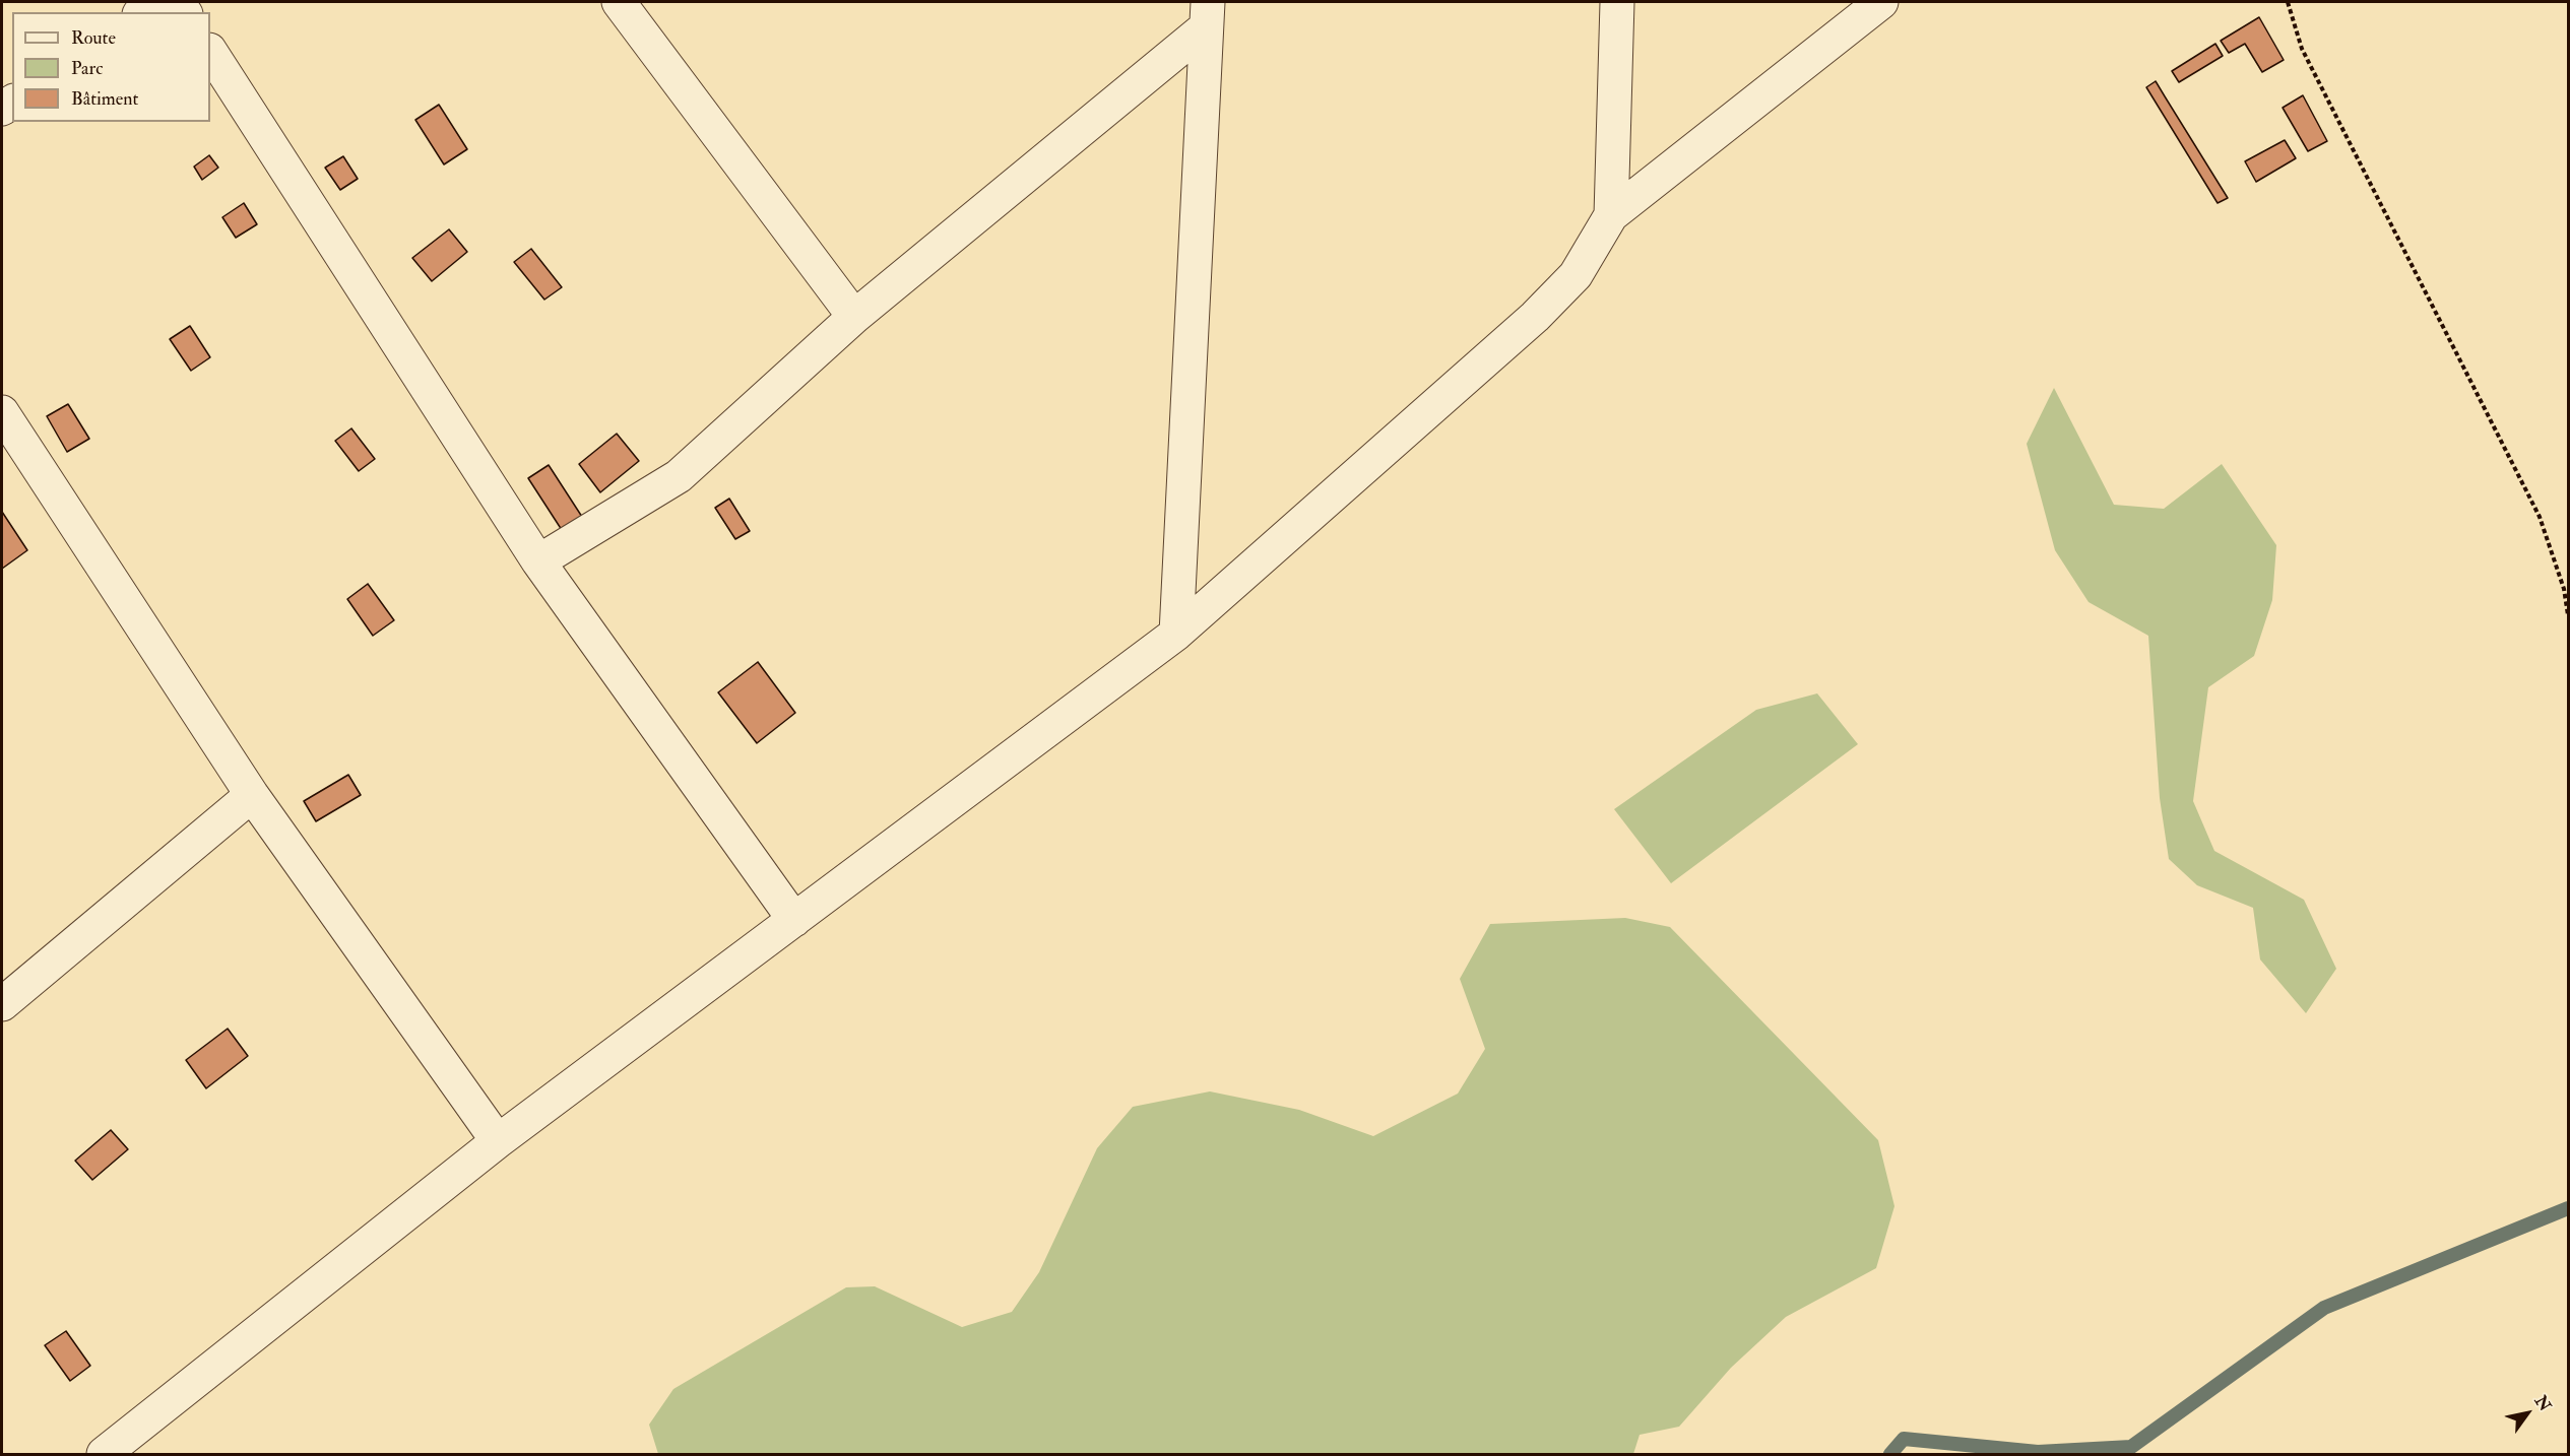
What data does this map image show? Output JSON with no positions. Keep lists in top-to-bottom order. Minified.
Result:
{"legend":["Route","Parc","Bâtiment"],"north":"top right"}
